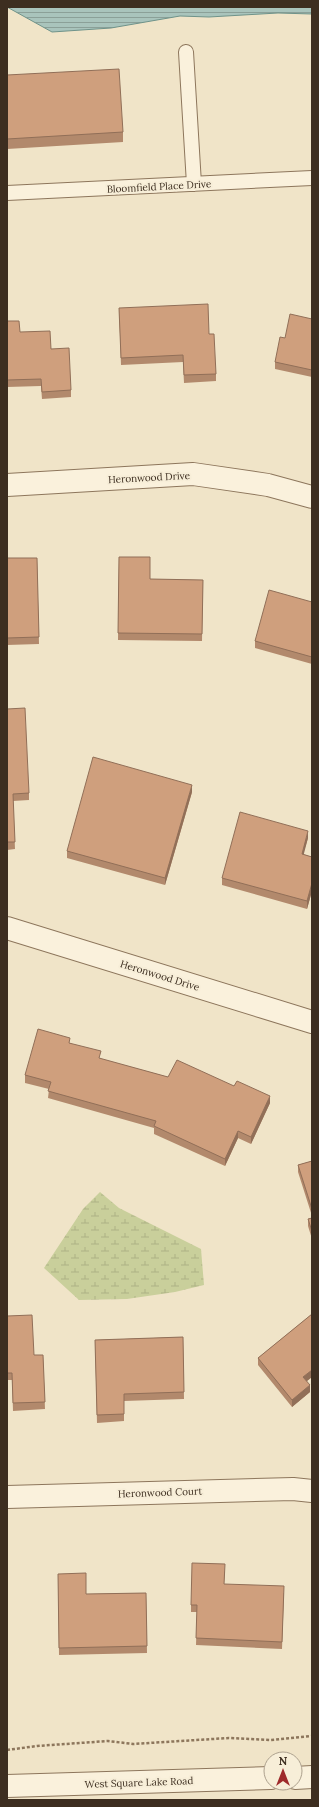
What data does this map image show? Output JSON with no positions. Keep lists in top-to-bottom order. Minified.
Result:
{"streets":{"street":["Heronwood Drive","Heronwood Court","West Square Lake Road"],"lane":["Bloomfield Place Drive"]},"north":"top"}
